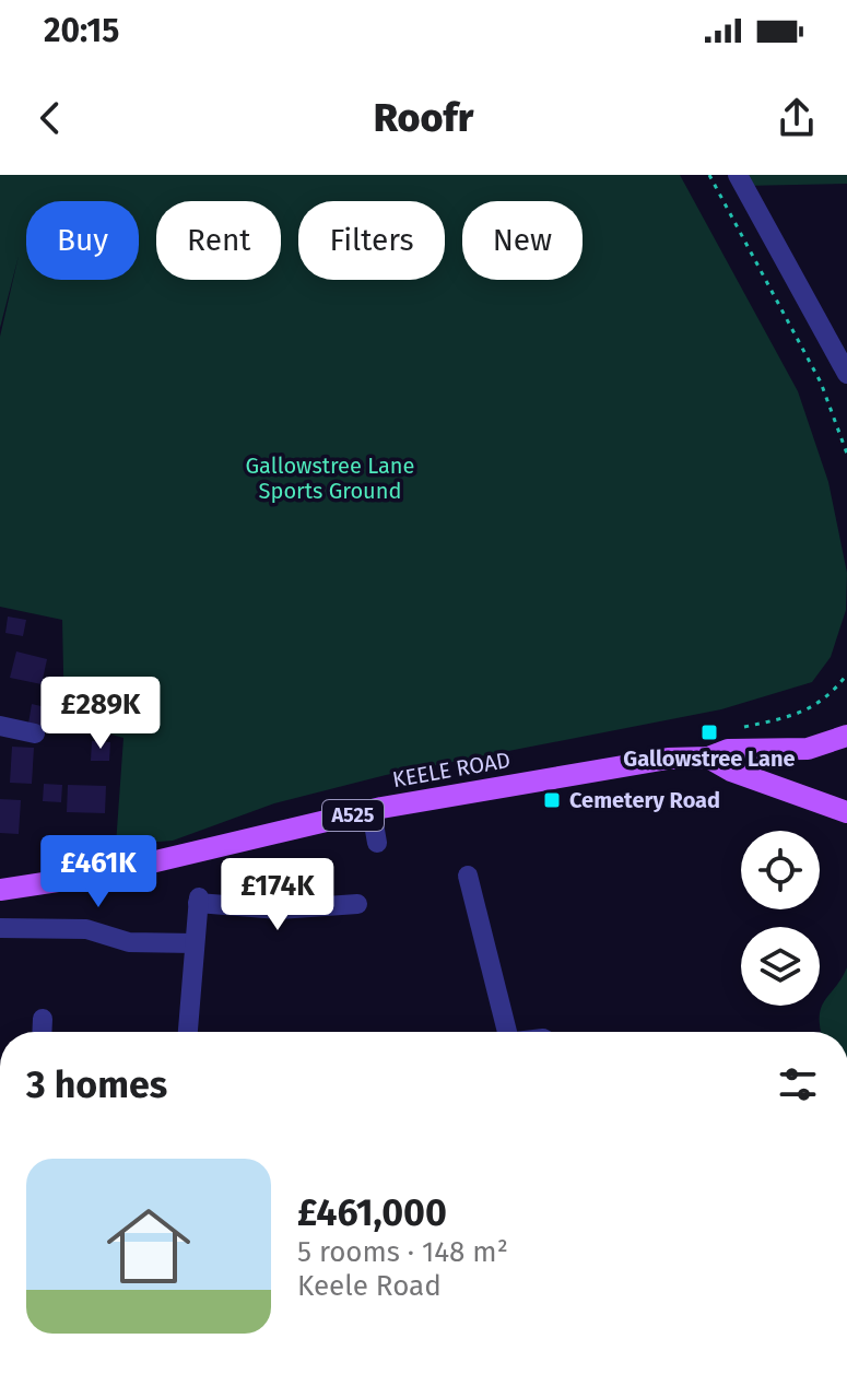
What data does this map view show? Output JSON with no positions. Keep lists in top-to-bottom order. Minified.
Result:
{"streets":{"main road":["KEELE ROAD","A525"]},"parks":["Gallowstree Lane Sports Ground"],"places":{"transit":["Gallowstree Lane","Cemetery Road"]},"page":{"status":"20:15","header":"Roofr","chip":["Buy","Rent","Filters","New"],"price":["£289K","£461K","£174K"],"heading":"3 homes","list":[{"name":"£461,000","note":"5 rooms · 148 m² · Keele Road"}]}}
